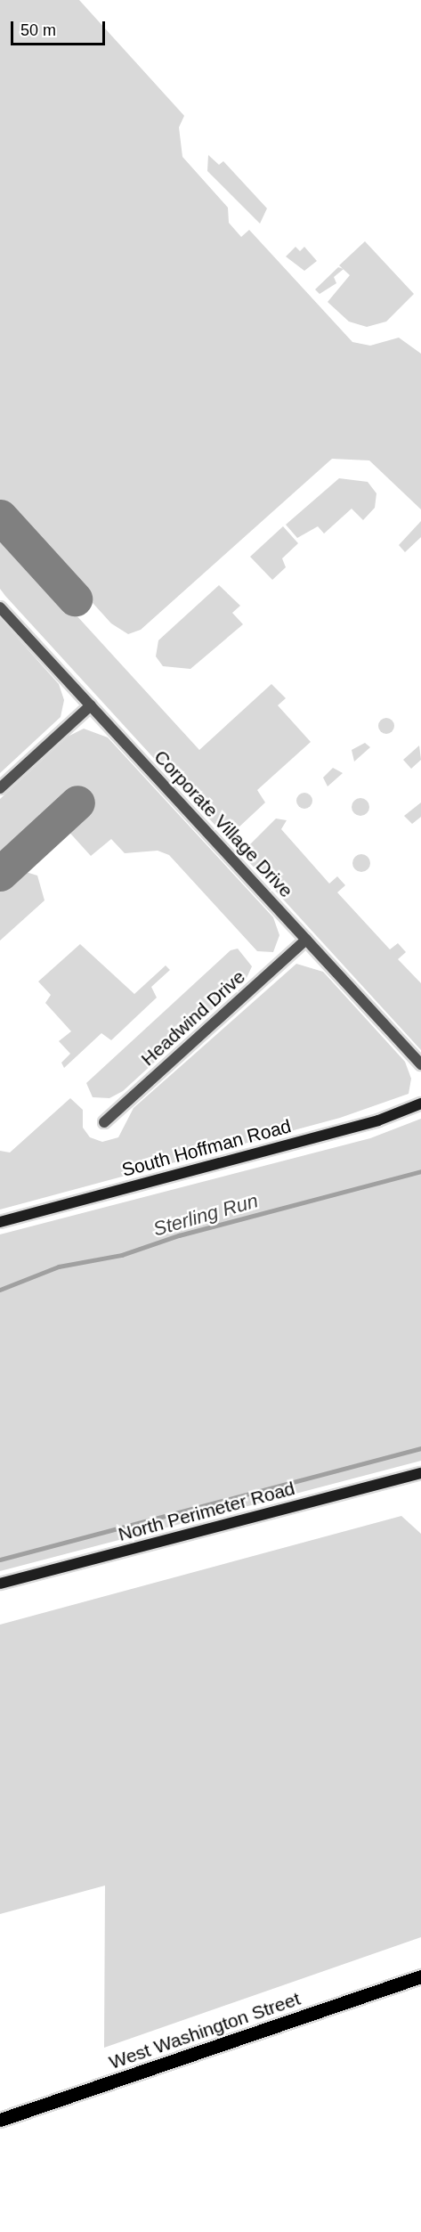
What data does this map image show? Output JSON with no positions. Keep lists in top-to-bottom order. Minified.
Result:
{"streets":{"main road":["West Washington Street"],"street":["Corporate Village Drive","Headwind Drive","South Hoffman Road","North Perimeter Road"]},"crossings":[["Corporate Village Drive","Headwind Drive"]],"water":["Sterling Run"],"scale_bar":"50 m"}
